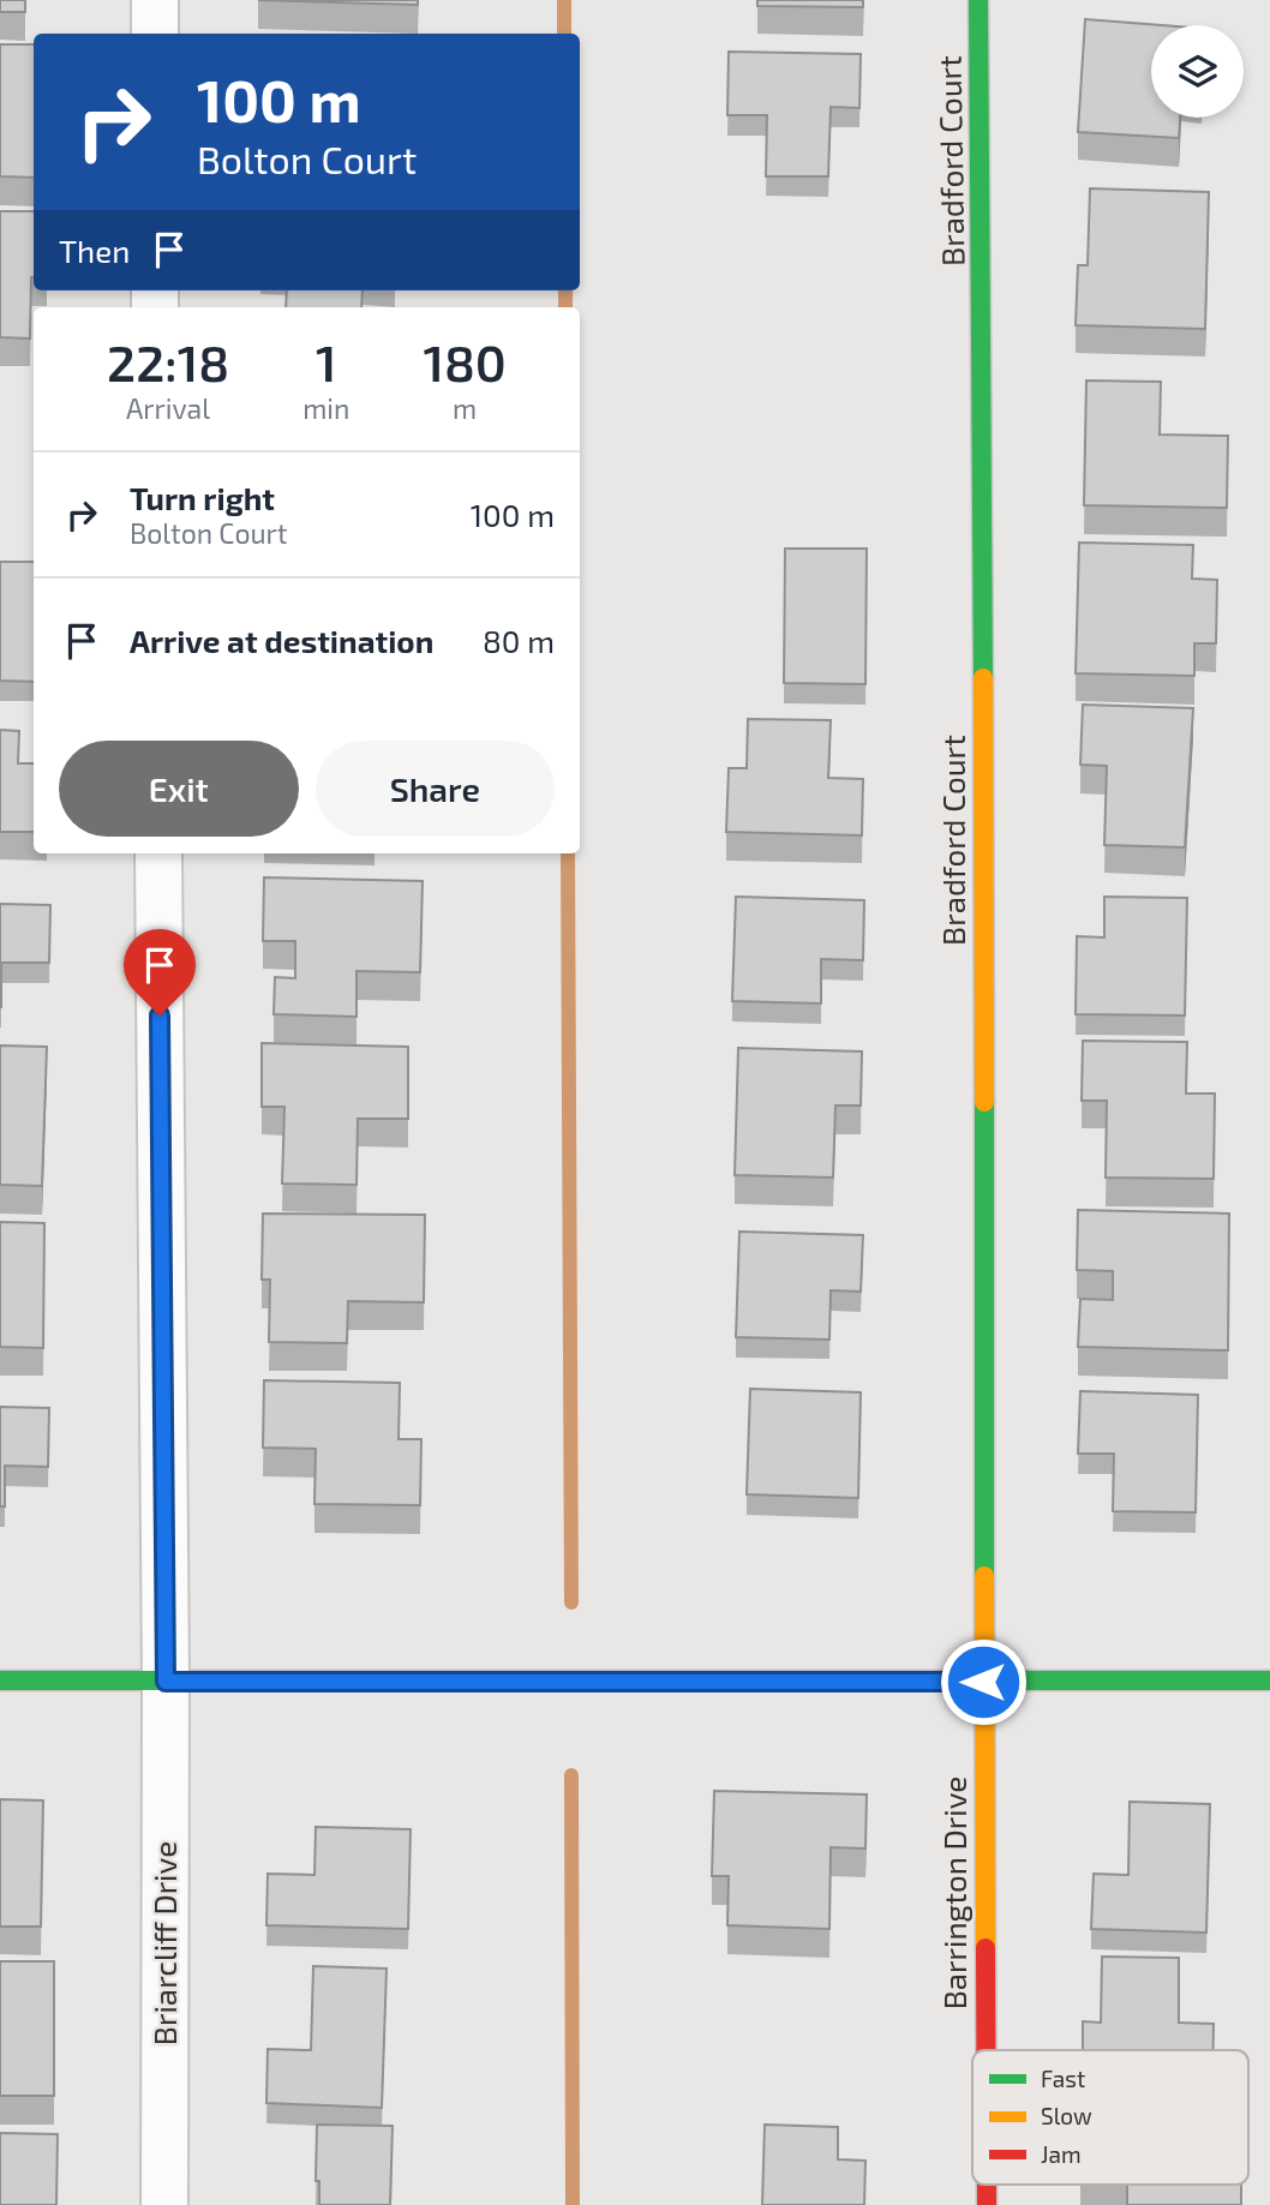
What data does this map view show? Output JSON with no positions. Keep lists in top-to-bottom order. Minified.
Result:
{"streets":{"street":["Bradford Court","Barrington Drive","Briarcliff Drive"]},"crossings":[["Bradford Court","Barrington Drive"]],"legend":["Fast","Slow","Jam"],"page":{"turn":["100 m","Bolton Court"],"then":"Then","eta":["22:18","Arrival","1","min","180","m"],"list":[{"name":"Turn right","note":"Bolton Court","value":"100 m"},{"name":"Arrive at destination","value":"80 m"}],"buttons":["Exit","Share"]}}
